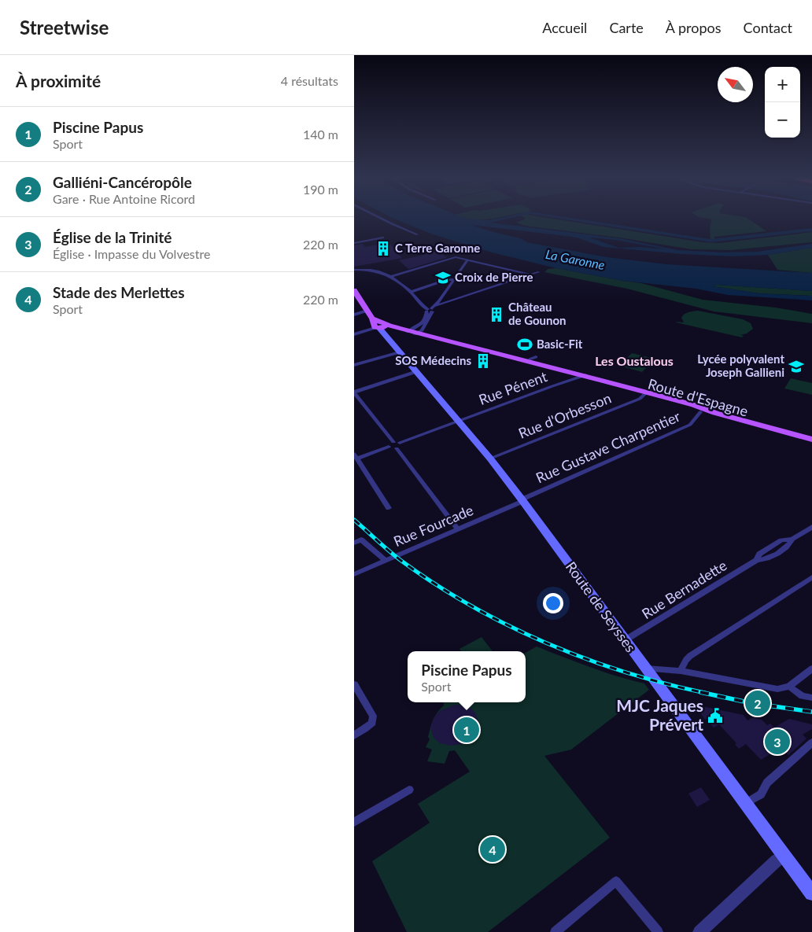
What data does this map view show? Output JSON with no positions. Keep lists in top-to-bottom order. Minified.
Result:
{"streets":{"main road":["Route d'Espagne","Route de Seysses"],"street":["Rue Pénent","Rue d'Orbesson","Rue Gustave Charpentier","Rue Fourcade","Rue Bernadette"]},"crossings":[["Rue Pénent","Route d'Espagne"],["Rue Pénent","Route de Seysses"],["Route d'Espagne","Rue d'Orbesson"],["Route d'Espagne","Rue Gustave Charpentier"],["Route d'Espagne","Route de Seysses"],["Rue d'Orbesson","Route de Seysses"],["Rue Gustave Charpentier","Rue Fourcade"],["Rue Gustave Charpentier","Route de Seysses"],["Rue Fourcade","Route de Seysses"],["Rue Bernadette","Route de Seysses"]],"districts":["Les Oustalous"],"water":["La Garonne"],"places":{"building":["C Terre Garonne","Château de Gounon","SOS Médecins"],"school or university":["Croix de Pierre","Lycée polyvalent Joseph Gallieni"],"sports":["Basic-Fit"],"public building":["MJC Jaques Prévert"]},"north":"top left","page":{"header":"Streetwise","nav":["Accueil","Carte","À propos","Contact"],"heading":["À proximité","4 résultats"],"map_buttons":["+","−"],"list":[{"mark":"1","name":"Piscine Papus","note":"Sport","value":"140 m"},{"mark":"2","name":"Galliéni-Cancéropôle","note":"Gare · Rue Antoine Ricord","value":"190 m"},{"mark":"3","name":"Église de la Trinité","note":"Église · Impasse du Volvestre","value":"220 m"},{"mark":"4","name":"Stade des Merlettes","note":"Sport","value":"220 m"}],"popup":["Piscine Papus","Sport"],"pins":["2","1","3","4"]}}
